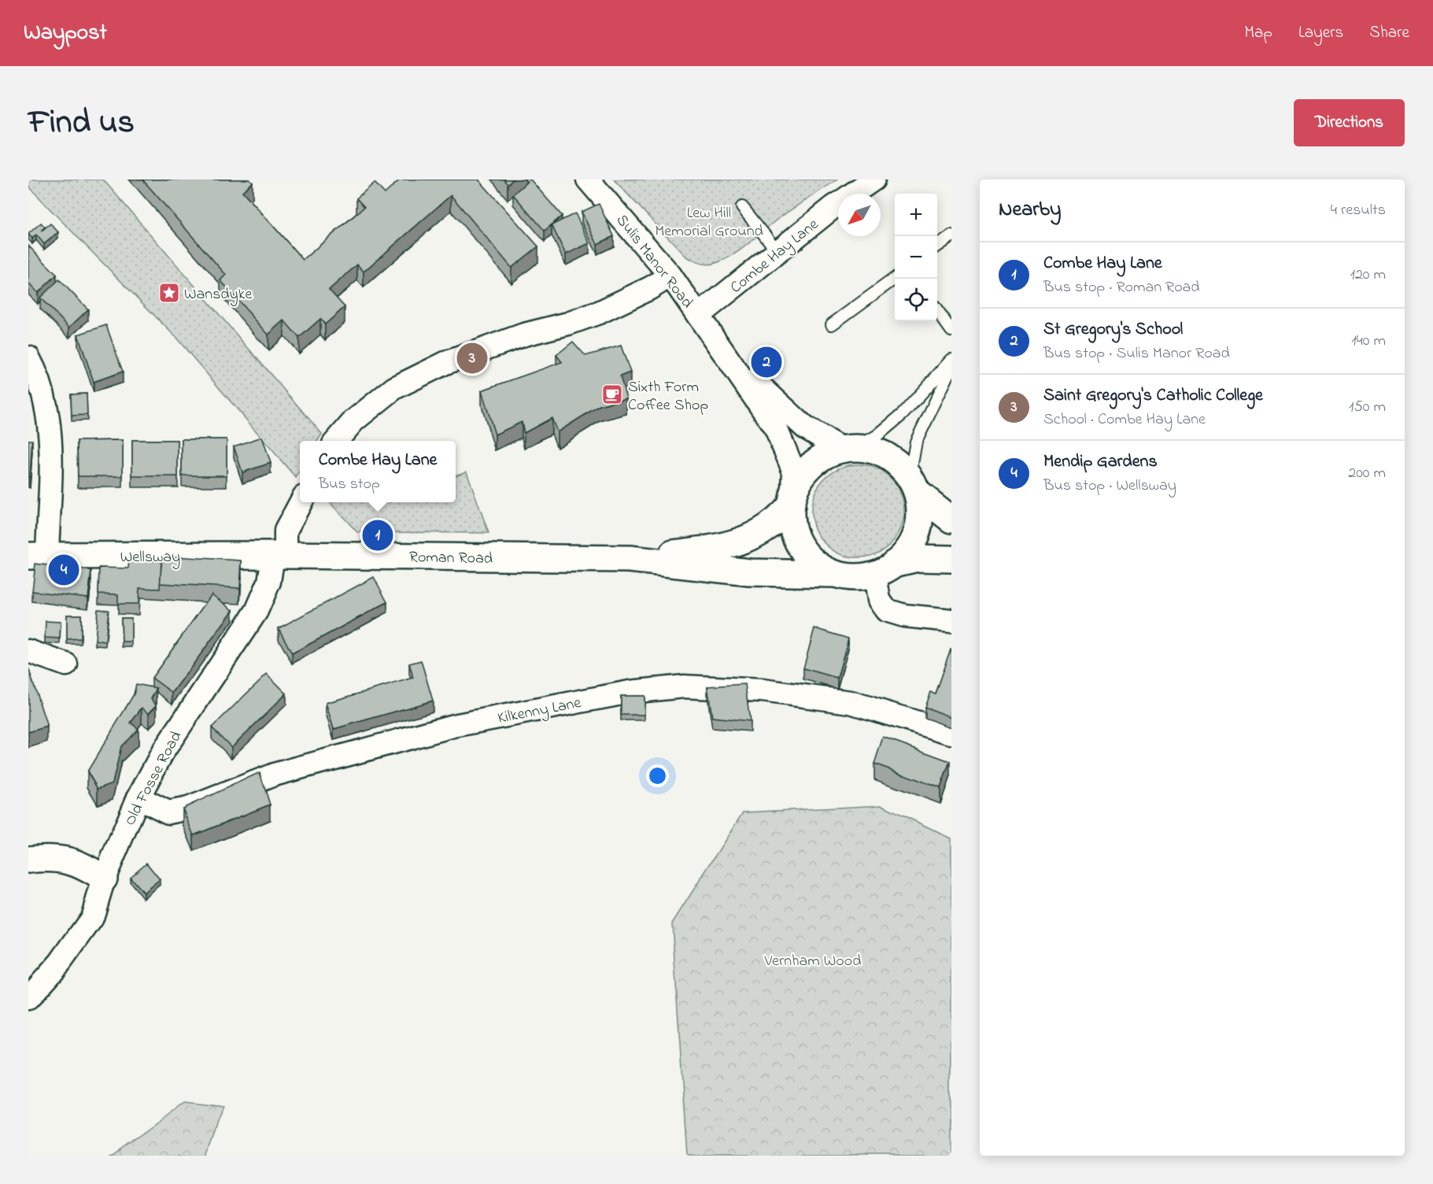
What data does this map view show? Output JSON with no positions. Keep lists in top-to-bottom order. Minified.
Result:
{"streets":{"main road":["Wellsway","Roman Road"],"street":["Combe Hay Lane","Sulis Manor Road","Kilkenny Lane","Old Fosse Road"]},"crossings":[["Combe Hay Lane","Sulis Manor Road"],["Sulis Manor Road","Roman Road"],["Wellsway","Roman Road"],["Wellsway","Old Fosse Road"],["Roman Road","Old Fosse Road"],["Kilkenny Lane","Old Fosse Road"]],"parks":["Lew Hill Memorial Ground","Vernham Wood"],"places":{"place":["Wansdyke"],"cafe":["Sixth Form Coffee Shop"]},"north":"bottom left","page":{"header":"Waypost","nav":["Map","Layers","Share"],"title":"Find us","buttons":"Directions","heading":["Nearby","4 results"],"map_buttons":["+","−"],"list":[{"mark":"1","name":"Combe Hay Lane","note":"Bus stop · Roman Road","value":"120 m"},{"mark":"2","name":"St Gregory's School","note":"Bus stop · Sulis Manor Road","value":"140 m"},{"mark":"3","name":"Saint Gregory's Catholic College","note":"School · Combe Hay Lane","value":"150 m"},{"mark":"4","name":"Mendip Gardens","note":"Bus stop · Wellsway","value":"200 m"}],"pins":["3","2","1","4"],"popup":["Combe Hay Lane","Bus stop"]}}
